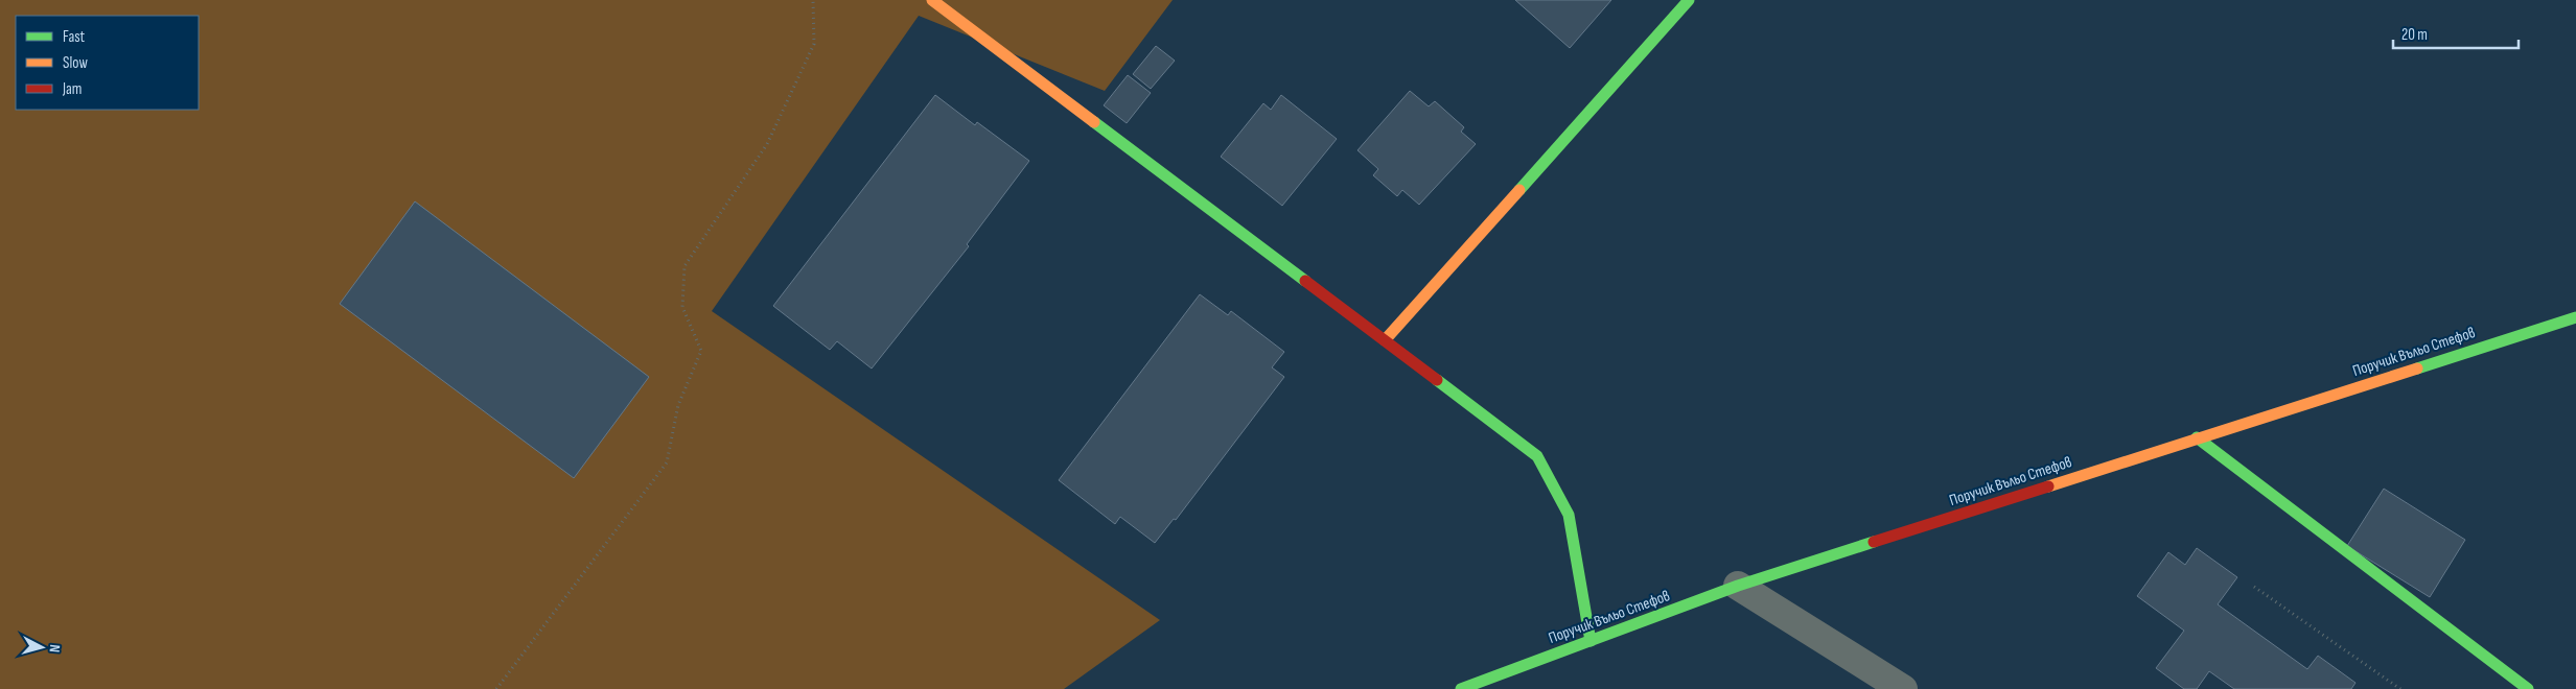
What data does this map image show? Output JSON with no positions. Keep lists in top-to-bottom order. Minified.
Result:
{"streets":{"street":["Поручик Въльо Стефов"]},"legend":["Fast","Slow","Jam"],"scale_bar":"20 m","north":"right"}
